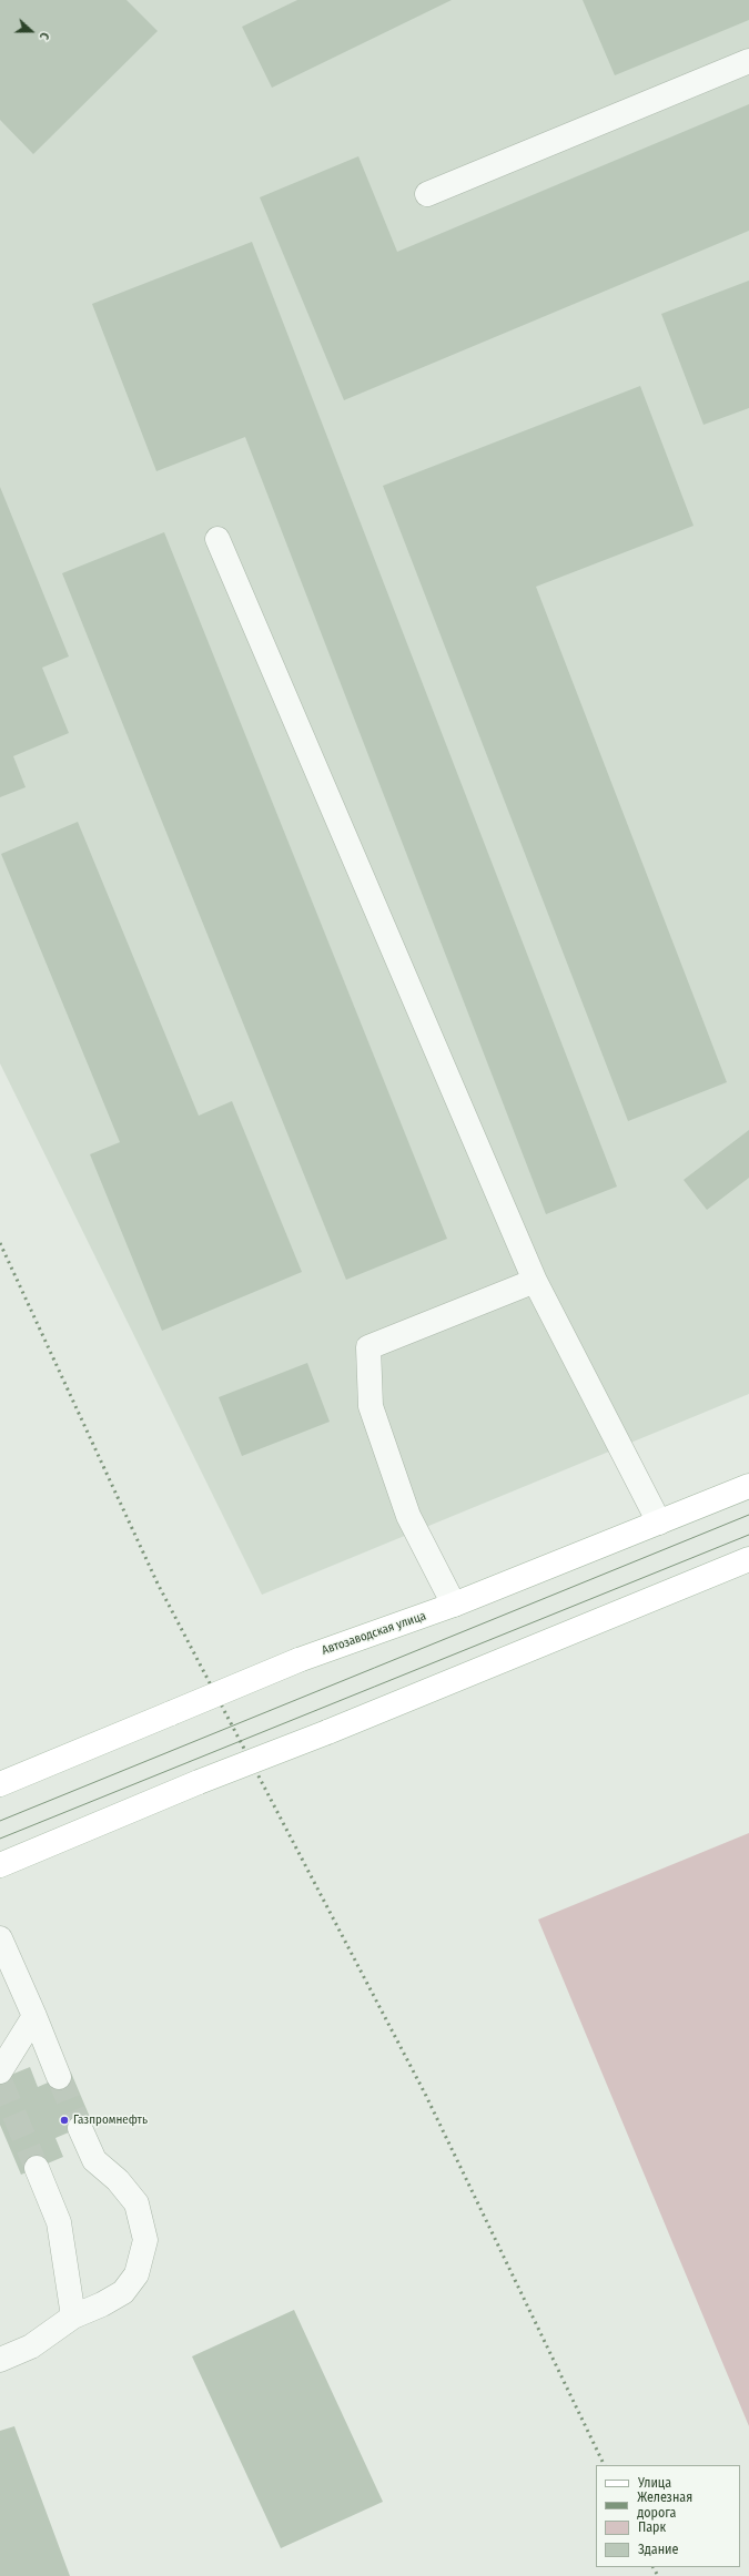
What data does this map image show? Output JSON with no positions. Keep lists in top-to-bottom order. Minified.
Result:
{"streets":{"main road":["Автозаводская улица"]},"places":["Газпромнефть"],"legend":["Улица","Железная дорога","Парк","Здание"],"north":"right"}
